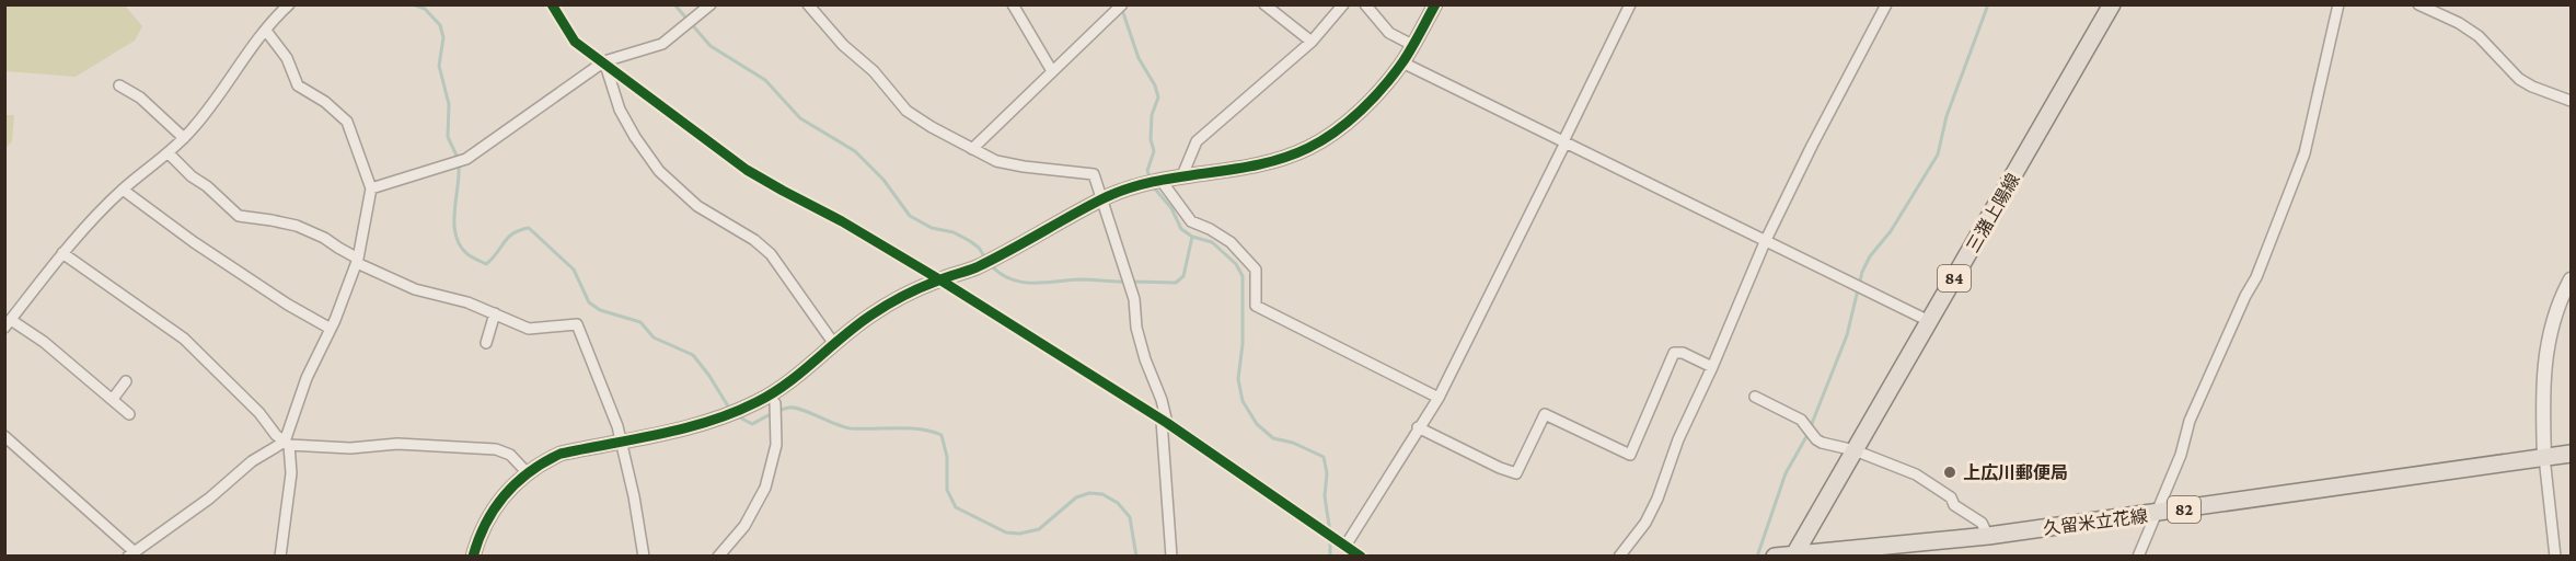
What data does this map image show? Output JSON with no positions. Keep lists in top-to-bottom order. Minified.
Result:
{"streets":{"main road":["三潴上陽線","84","82","久留米立花線"]},"crossings":[["三潴上陽線","久留米立花線"]],"places":["上広川郵便局"]}
